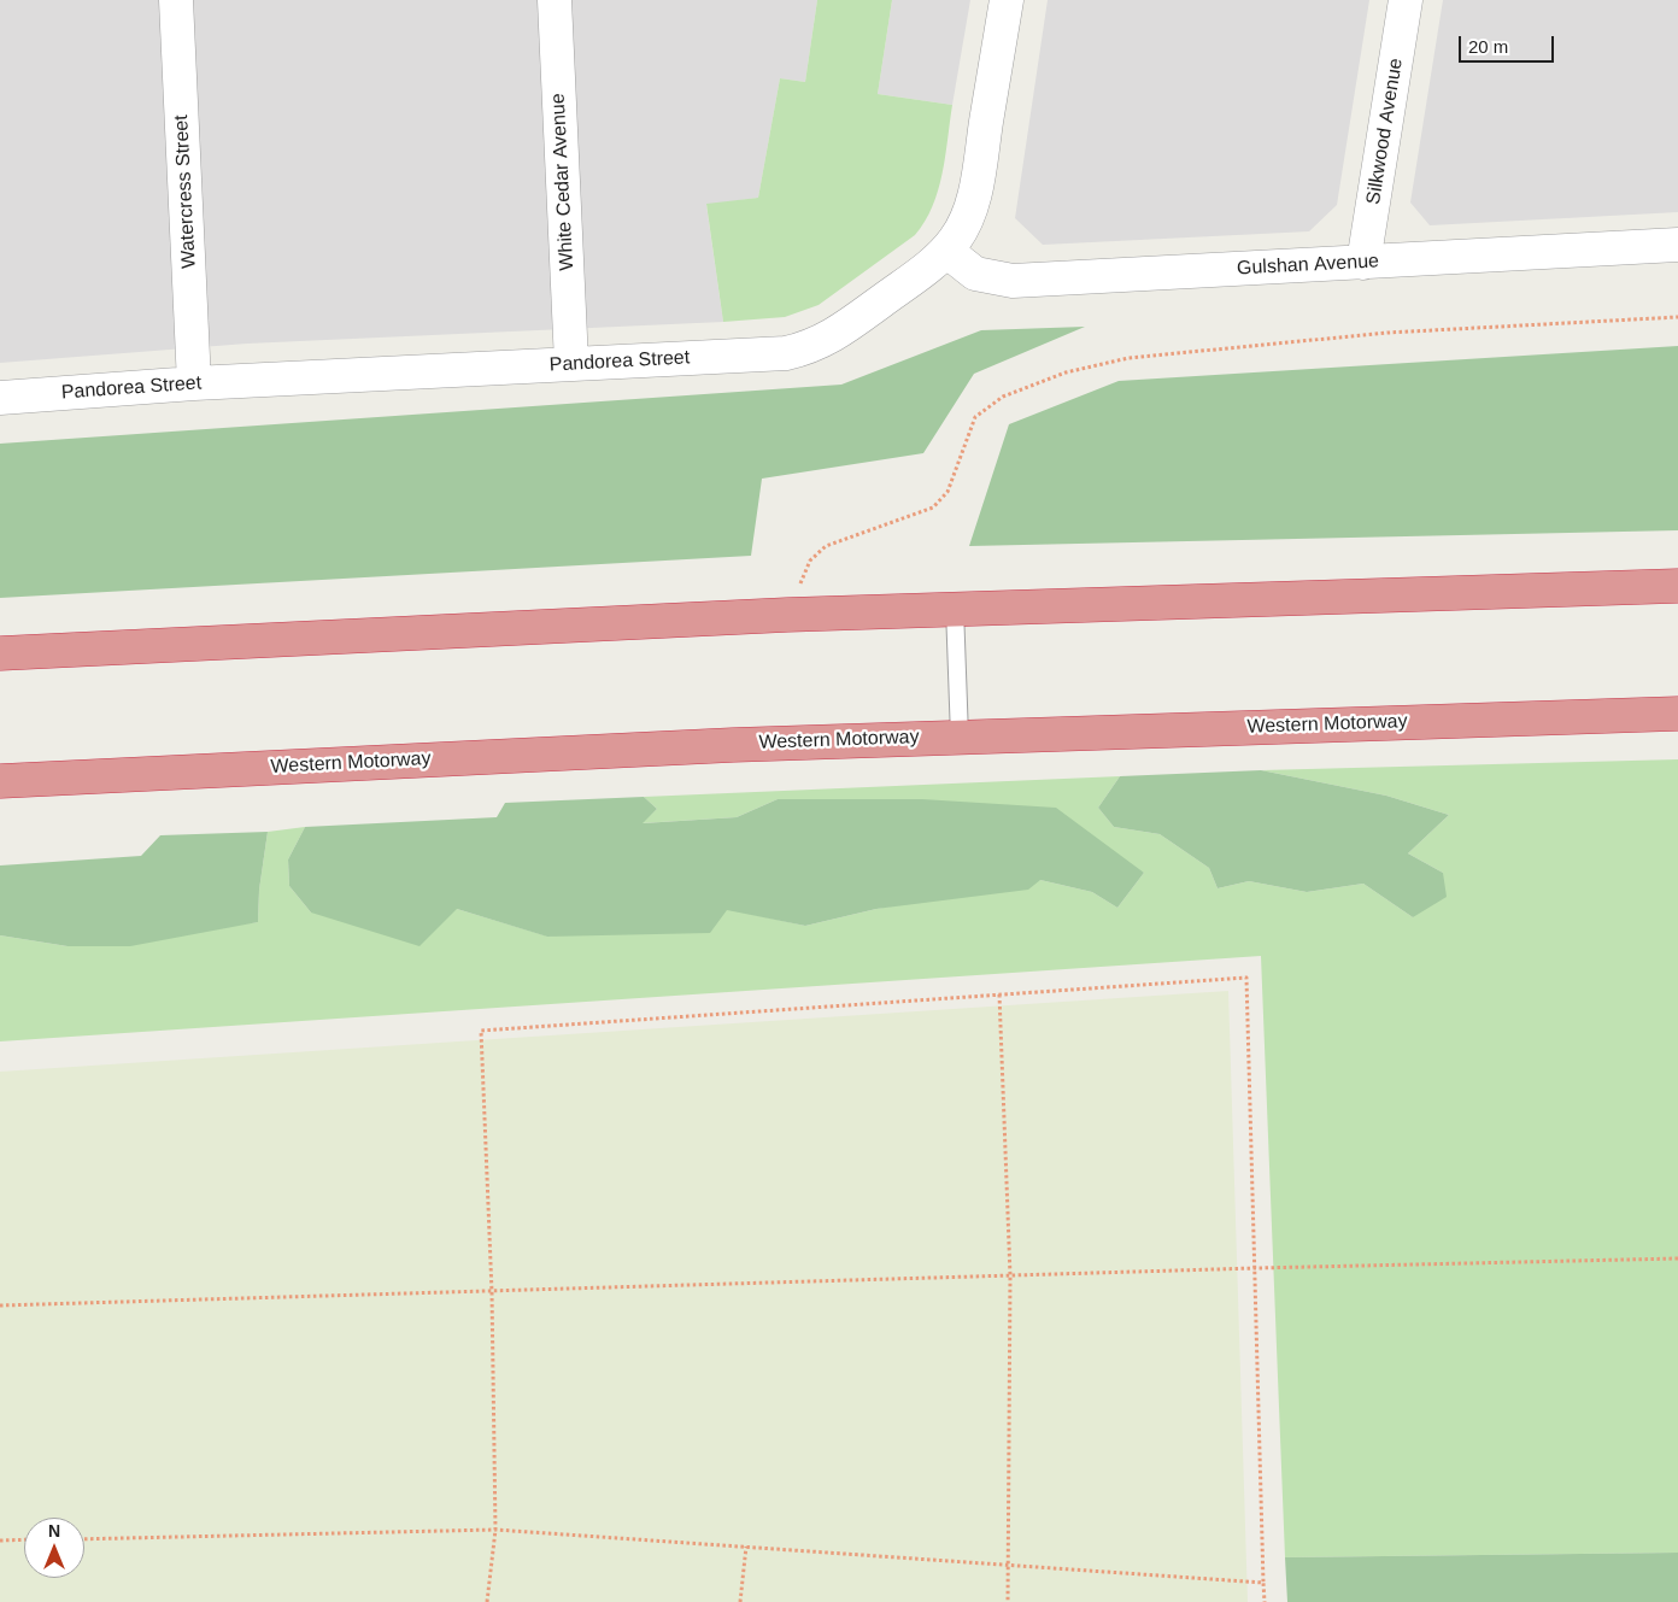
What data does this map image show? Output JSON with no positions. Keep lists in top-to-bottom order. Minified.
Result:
{"streets":{"highway":["Western Motorway"],"street":["Silkwood Avenue","White Cedar Avenue","Watercress Street","Gulshan Avenue","Pandorea Street"]},"crossings":[["Silkwood Avenue","Gulshan Avenue"],["White Cedar Avenue","Pandorea Street"],["Watercress Street","Pandorea Street"],["Gulshan Avenue","Pandorea Street"]],"scale_bar":"20 m","north":"top"}
